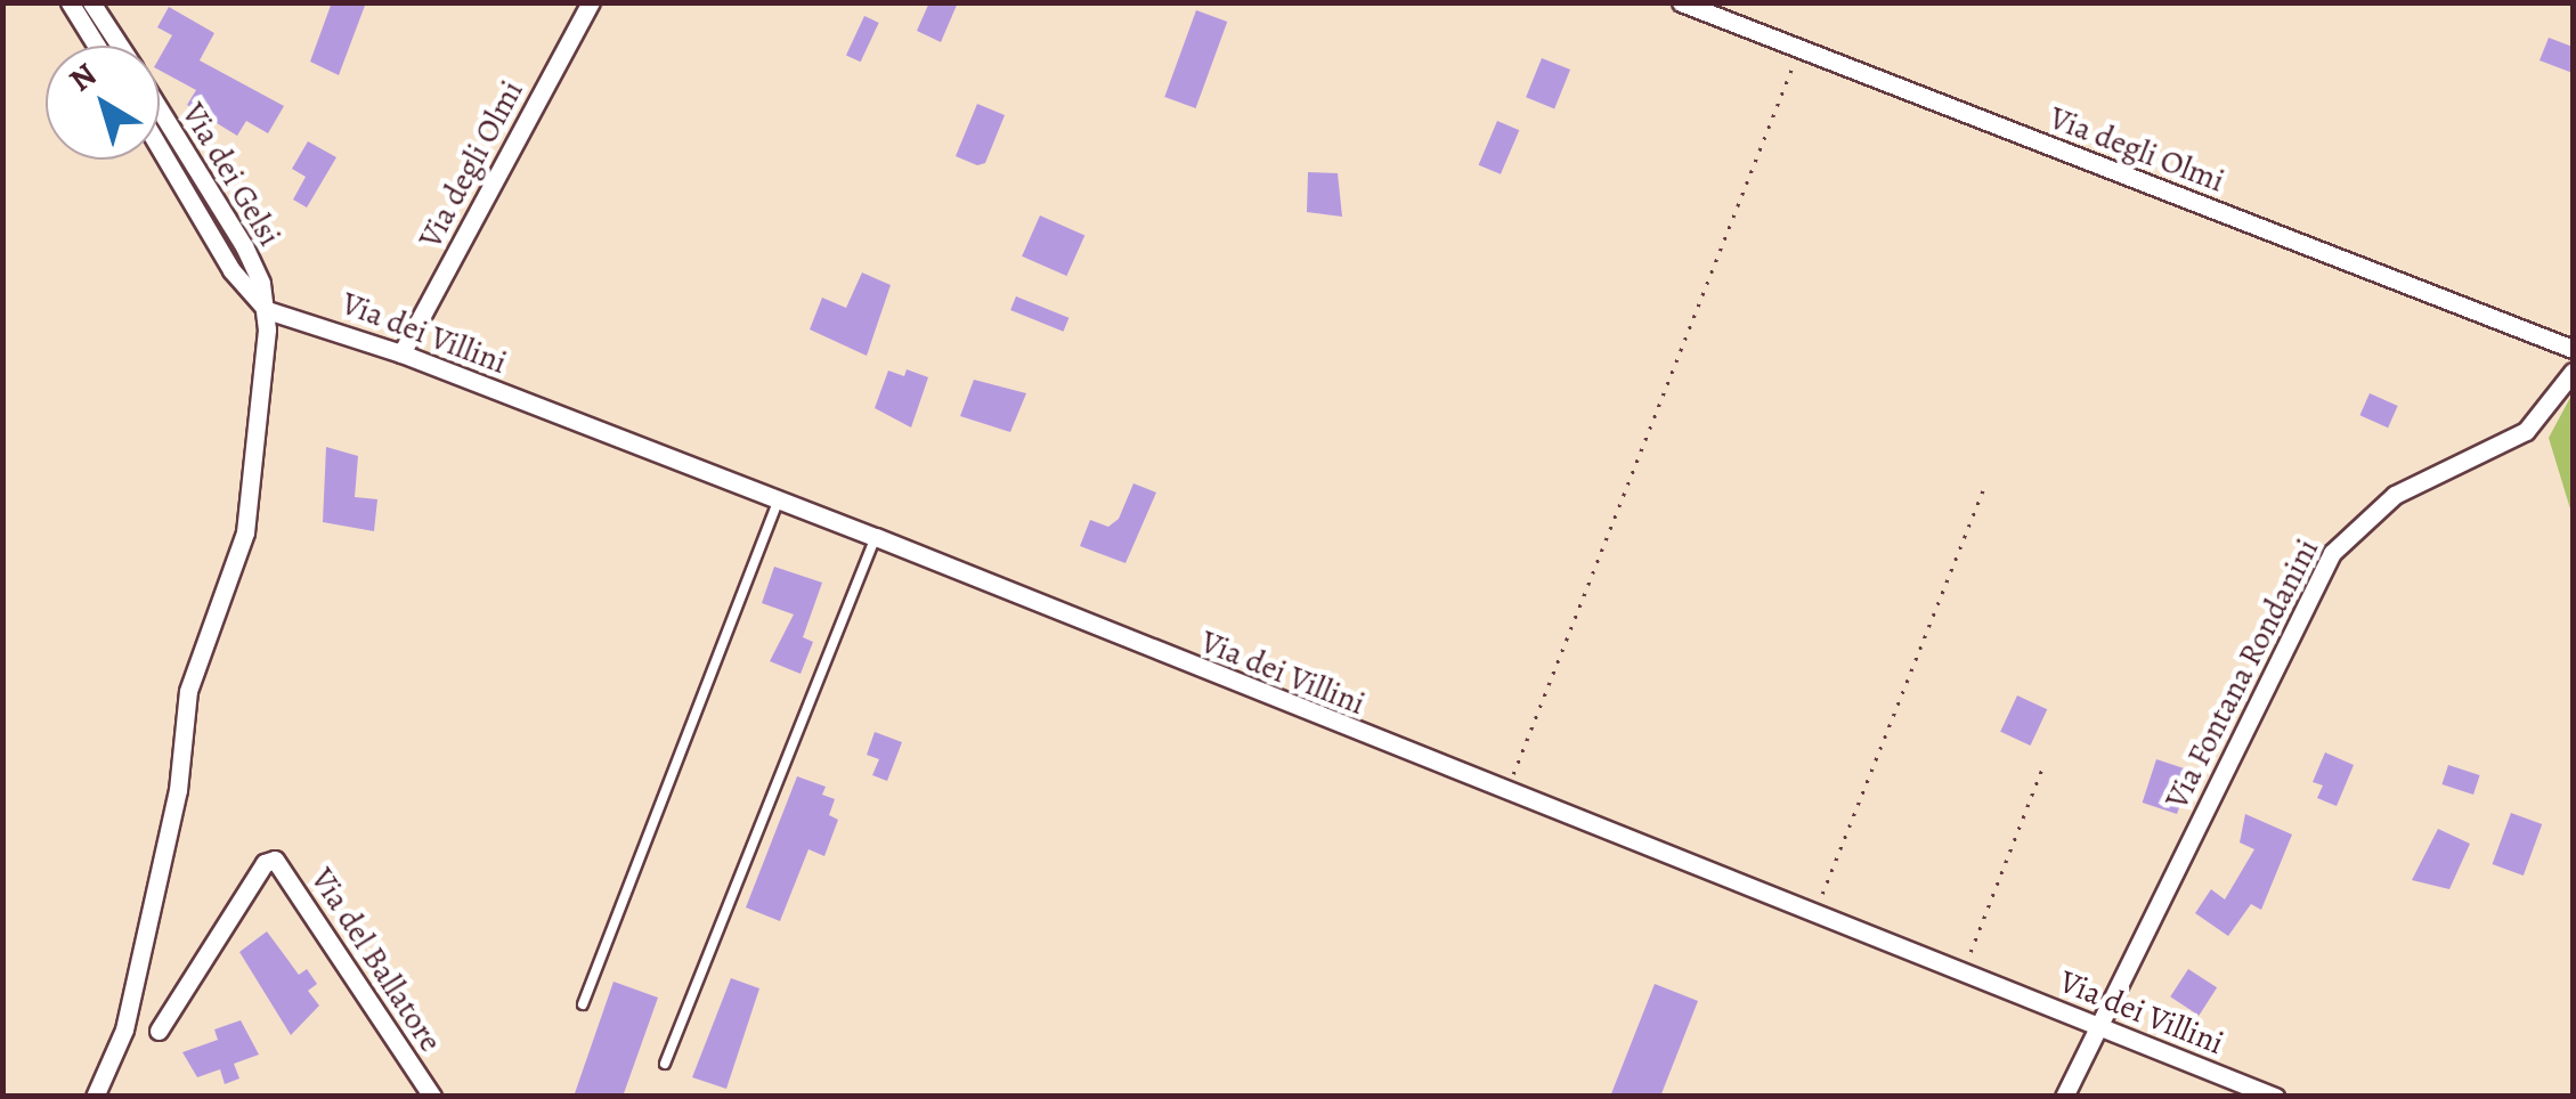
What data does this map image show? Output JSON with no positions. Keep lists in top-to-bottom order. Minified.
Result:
{"streets":{"street":["Via degli Olmi","Via dei Gelsi","Via dei Villini","Via Fontana Rondanini","Via del Ballatore"]},"crossings":[["Via degli Olmi","Via dei Villini"],["Via dei Gelsi","Via dei Villini"],["Via dei Villini","Via Fontana Rondanini"]],"north":"top left"}
